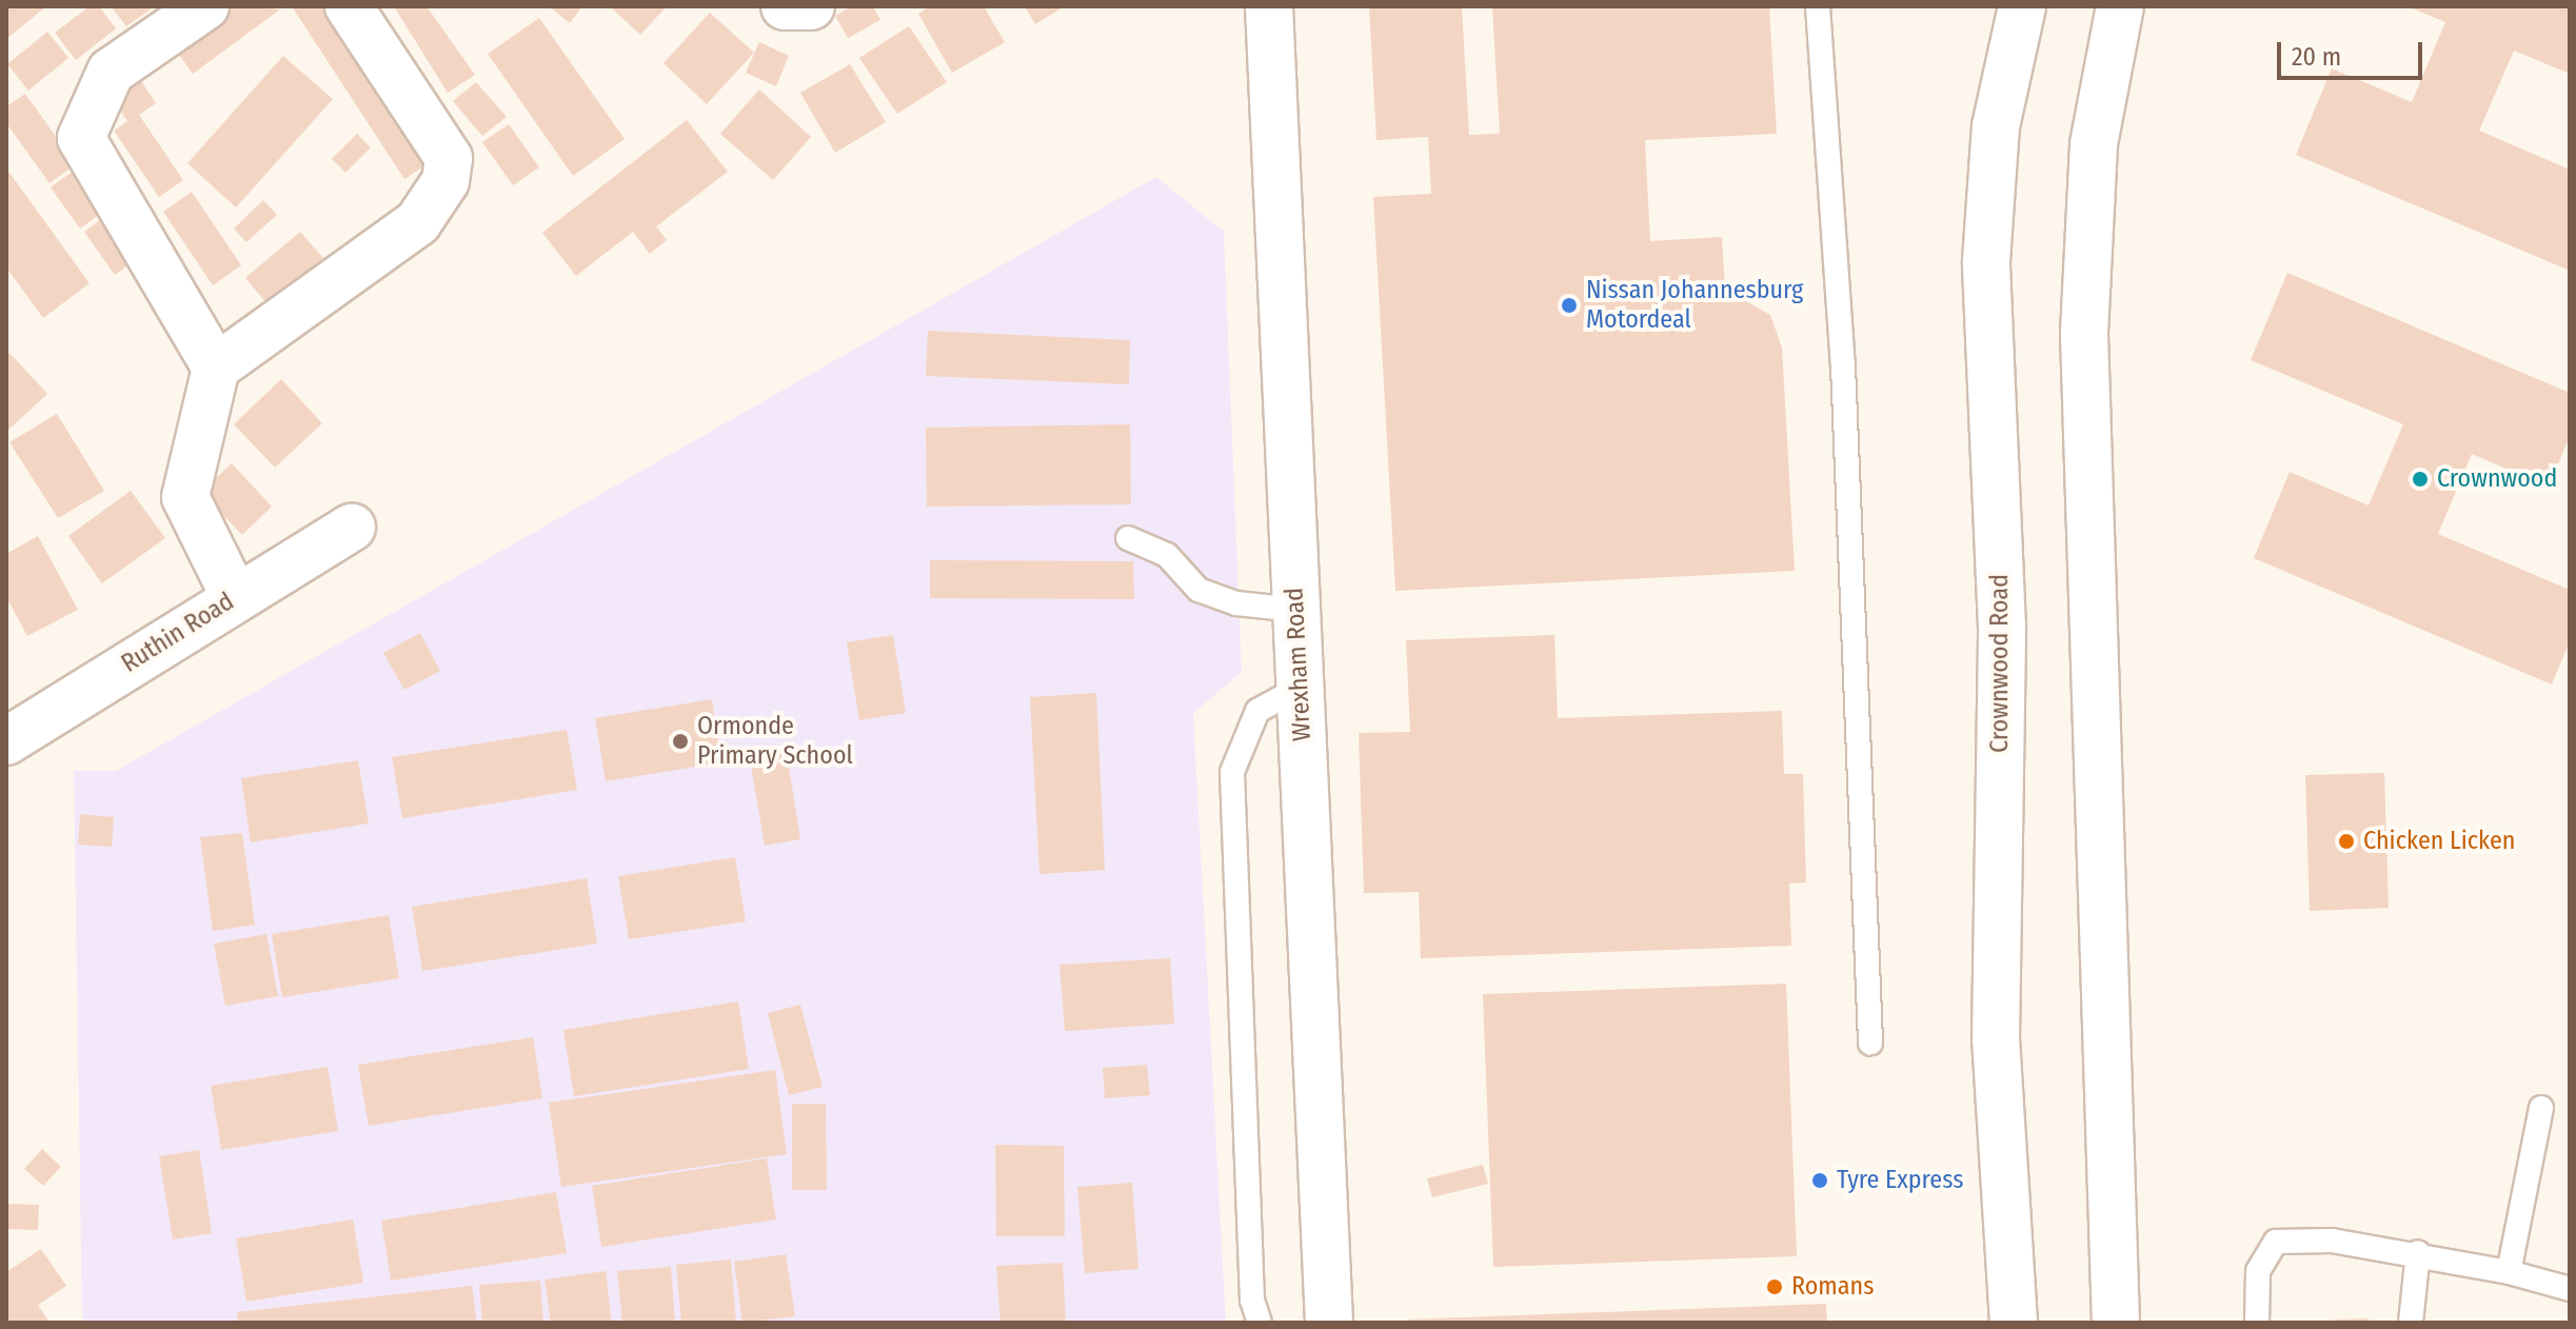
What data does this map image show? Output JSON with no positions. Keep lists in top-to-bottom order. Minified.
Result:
{"streets":{"street":["Ruthin Road","Crownwood Road","Wrexham Road"]},"places":["Nissan Johannesburg Motordeal","Crownwood","Ormonde Primary School","Chicken Licken","Tyre Express","Romans"],"scale_bar":"20 m"}
